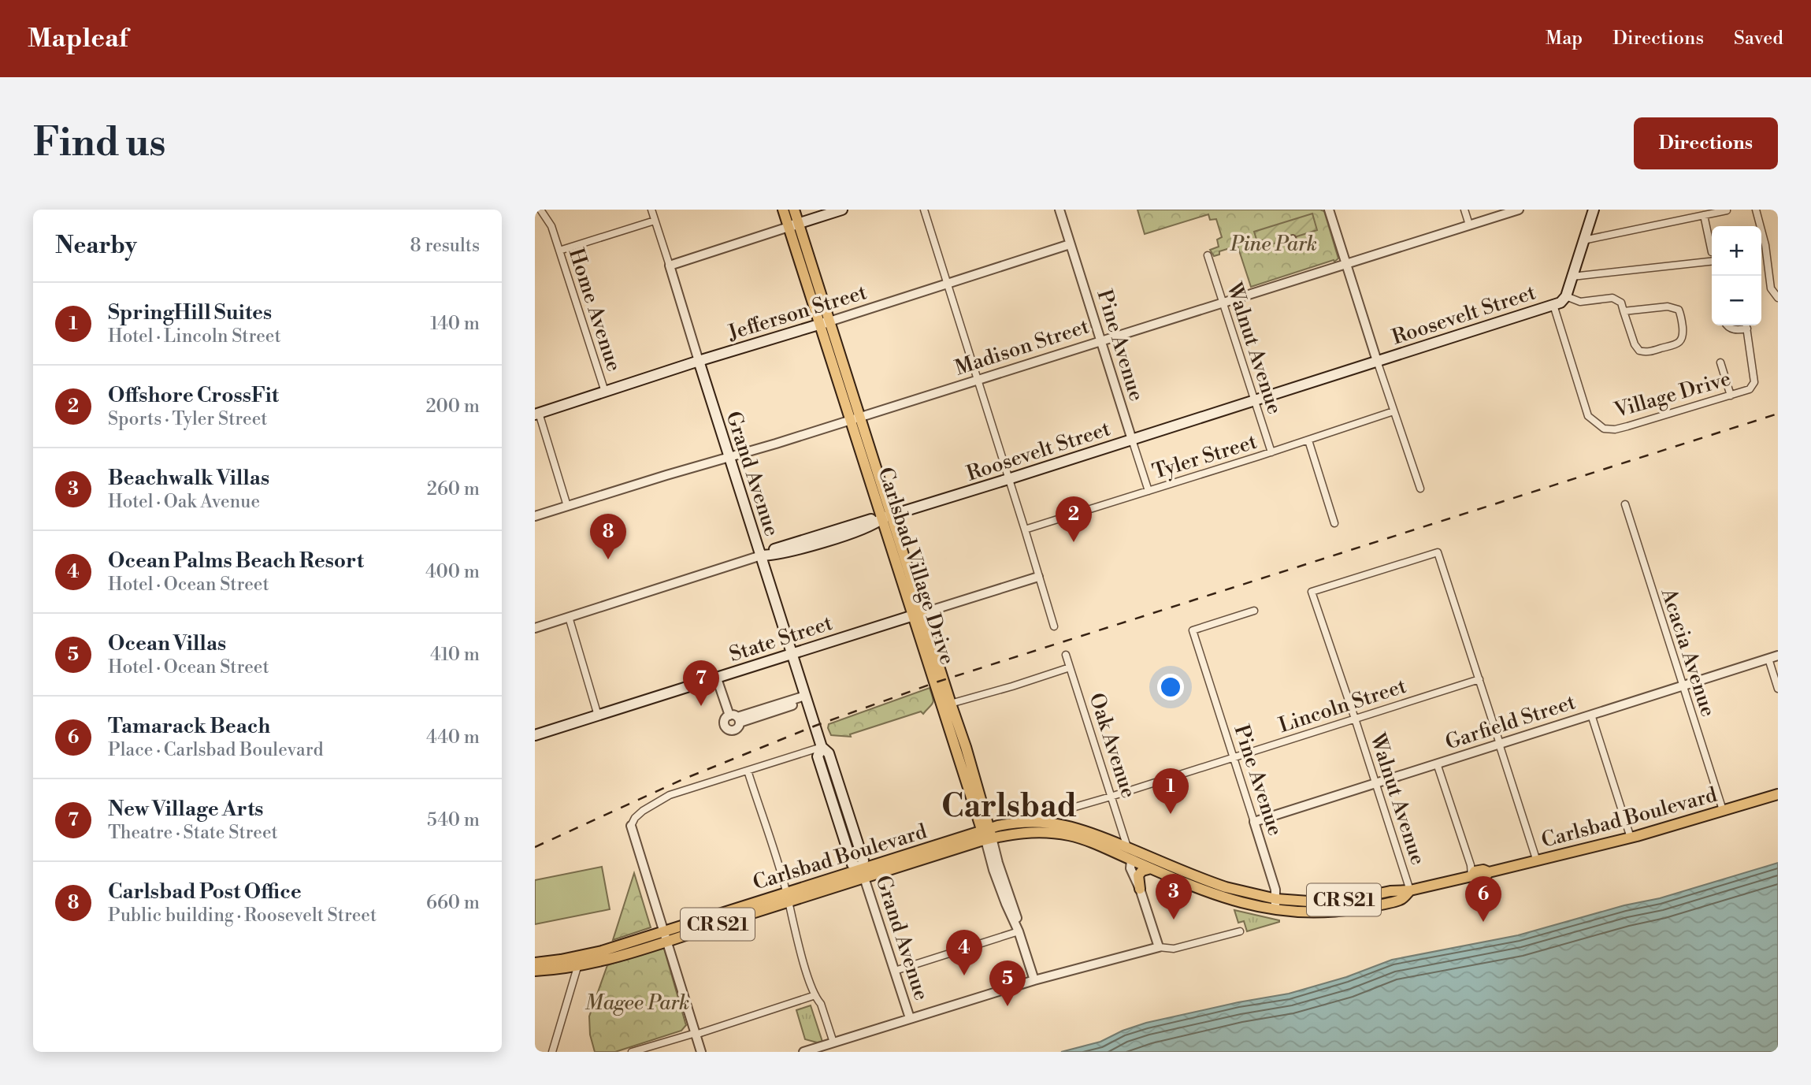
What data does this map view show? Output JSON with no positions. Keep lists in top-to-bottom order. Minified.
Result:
{"streets":{"main road":["Jefferson Street","Roosevelt Street","Grand Avenue","Carlsbad Village Drive","State Street","Carlsbad Boulevard","CR S21"],"street":["Home Avenue","Pine Avenue","Madison Street","Walnut Avenue","Village Drive","Tyler Street","Acacia Avenue","Lincoln Street","Garfield Street","Oak Avenue"]},"crossings":[["Home Avenue","Jefferson Street"],["Jefferson Street","Pine Avenue"],["Jefferson Street","Grand Avenue"],["Jefferson Street","Carlsbad Village Drive"],["Roosevelt Street","Pine Avenue"],["Roosevelt Street","Walnut Avenue"],["Roosevelt Street","Village Drive"],["Roosevelt Street","Grand Avenue"],["Roosevelt Street","Carlsbad Village Drive"],["Pine Avenue","Madison Street"],["Pine Avenue","Tyler Street"],["Pine Avenue","Lincoln Street"],["Pine Avenue","Garfield Street"],["Pine Avenue","Carlsbad Boulevard"],["Madison Street","Walnut Avenue"],["Madison Street","Grand Avenue"],["Madison Street","Carlsbad Village Drive"],["Walnut Avenue","Tyler Street"],["Walnut Avenue","Lincoln Street"],["Walnut Avenue","Garfield Street"],["Walnut Avenue","Carlsbad Boulevard"],["Grand Avenue","State Street"],["Grand Avenue","Carlsbad Boulevard"],["Carlsbad Village Drive","State Street"],["Carlsbad Village Drive","Carlsbad Boulevard"],["Acacia Avenue","Garfield Street"],["Acacia Avenue","Carlsbad Boulevard"],["Lincoln Street","Oak Avenue"],["Lincoln Street","Carlsbad Boulevard"],["Oak Avenue","Carlsbad Boulevard"]],"districts":["Carlsbad"],"parks":["Pine Park","Magee Park"],"page":{"header":"Mapleaf","nav":["Map","Directions","Saved"],"buttons":"Directions","title":"Find us","heading":["Nearby","8 results"],"map_buttons":["+","−"],"list":[{"mark":"1","name":"SpringHill Suites","note":"Hotel · Lincoln Street","value":"140 m"},{"mark":"2","name":"Offshore CrossFit","note":"Sports · Tyler Street","value":"200 m"},{"mark":"3","name":"Beachwalk Villas","note":"Hotel · Oak Avenue","value":"260 m"},{"mark":"4","name":"Ocean Palms Beach Resort","note":"Hotel · Ocean Street","value":"400 m"},{"mark":"5","name":"Ocean Villas","note":"Hotel · Ocean Street","value":"410 m"},{"mark":"6","name":"Tamarack Beach","note":"Place · Carlsbad Boulevard","value":"440 m"},{"mark":"7","name":"New Village Arts","note":"Theatre · State Street","value":"540 m"},{"mark":"8","name":"Carlsbad Post Office","note":"Public building · Roosevelt Street","value":"660 m"}],"pins":["2","8","7","1","3","6","4","5"]}}
